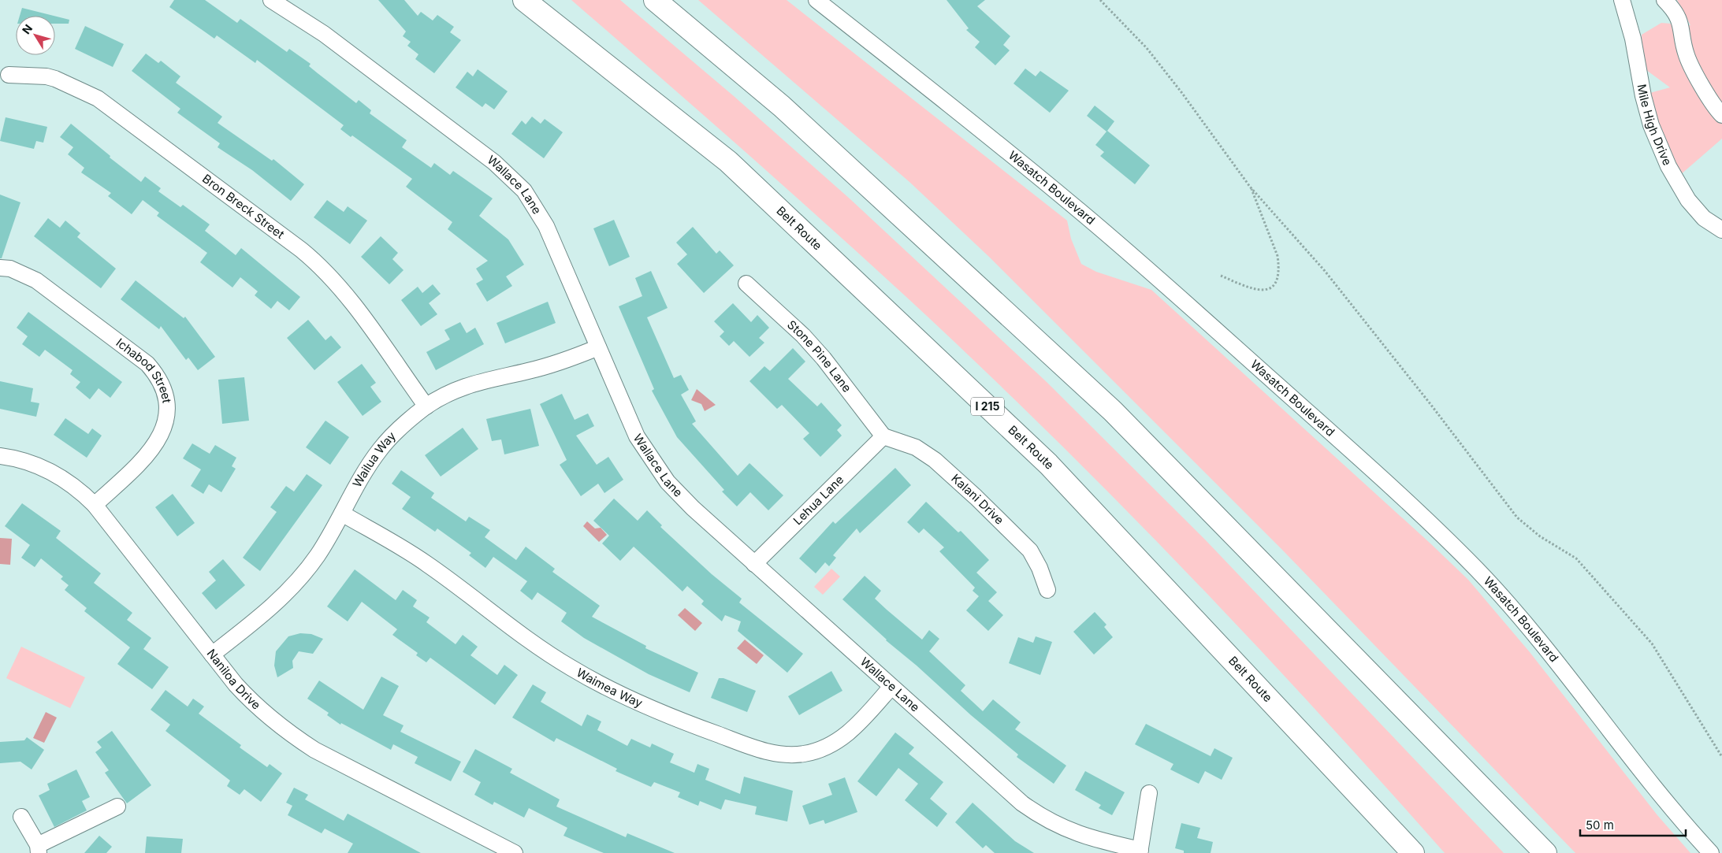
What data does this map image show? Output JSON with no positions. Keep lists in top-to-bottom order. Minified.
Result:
{"streets":{"highway":["Belt Route","I 215"],"street":["Mile High Drive","Wallace Lane","Wasatch Boulevard","Bron Breck Street","Stone Pine Lane","Ichabod Street","Wailua Way","Lehua Lane","Kalani Drive","Naniloa Drive","Waimea Way"]},"crossings":[["Wallace Lane","Wailua Way"],["Wallace Lane","Lehua Lane"],["Wallace Lane","Waimea Way"],["Bron Breck Street","Wailua Way"],["Stone Pine Lane","Lehua Lane"],["Stone Pine Lane","Kalani Drive"],["Ichabod Street","Naniloa Drive"],["Wailua Way","Naniloa Drive"],["Wailua Way","Waimea Way"],["Lehua Lane","Kalani Drive"]],"scale_bar":"50 m","north":"top left"}
